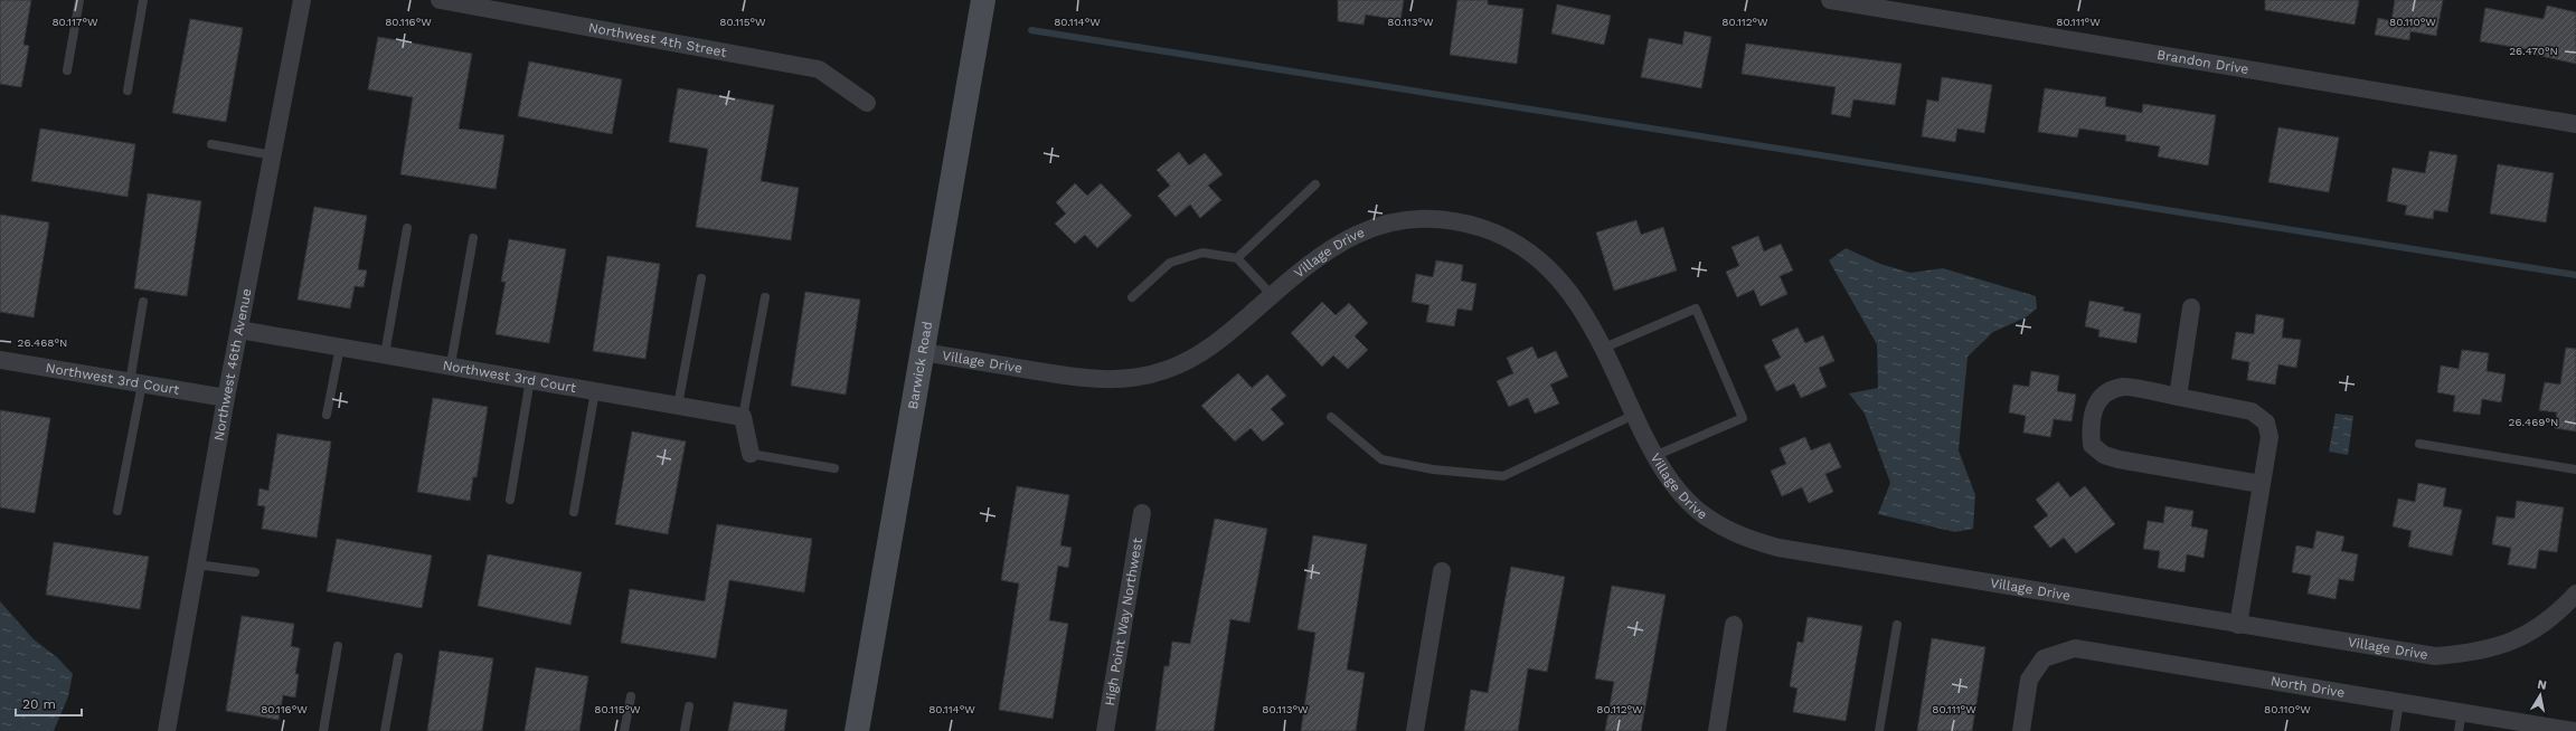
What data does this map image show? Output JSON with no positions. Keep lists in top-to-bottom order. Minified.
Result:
{"streets":{"street":["Northwest 4th Street","Brandon Drive","Village Drive","Northwest 46th Avenue","Barwick Road","Northwest 3rd Court","High Point Way Northwest","North Drive"]},"crossings":[["Village Drive","Barwick Road"],["Northwest 46th Avenue","Northwest 3rd Court"]],"scale_bar":"20 m","north":"top","coordinates":["80.117°W","80.116°W","80.115°W","80.114°W","80.113°W","80.112°W","80.111°W","80.110°W","26.470°N","26.468°N","26.469°N"]}
